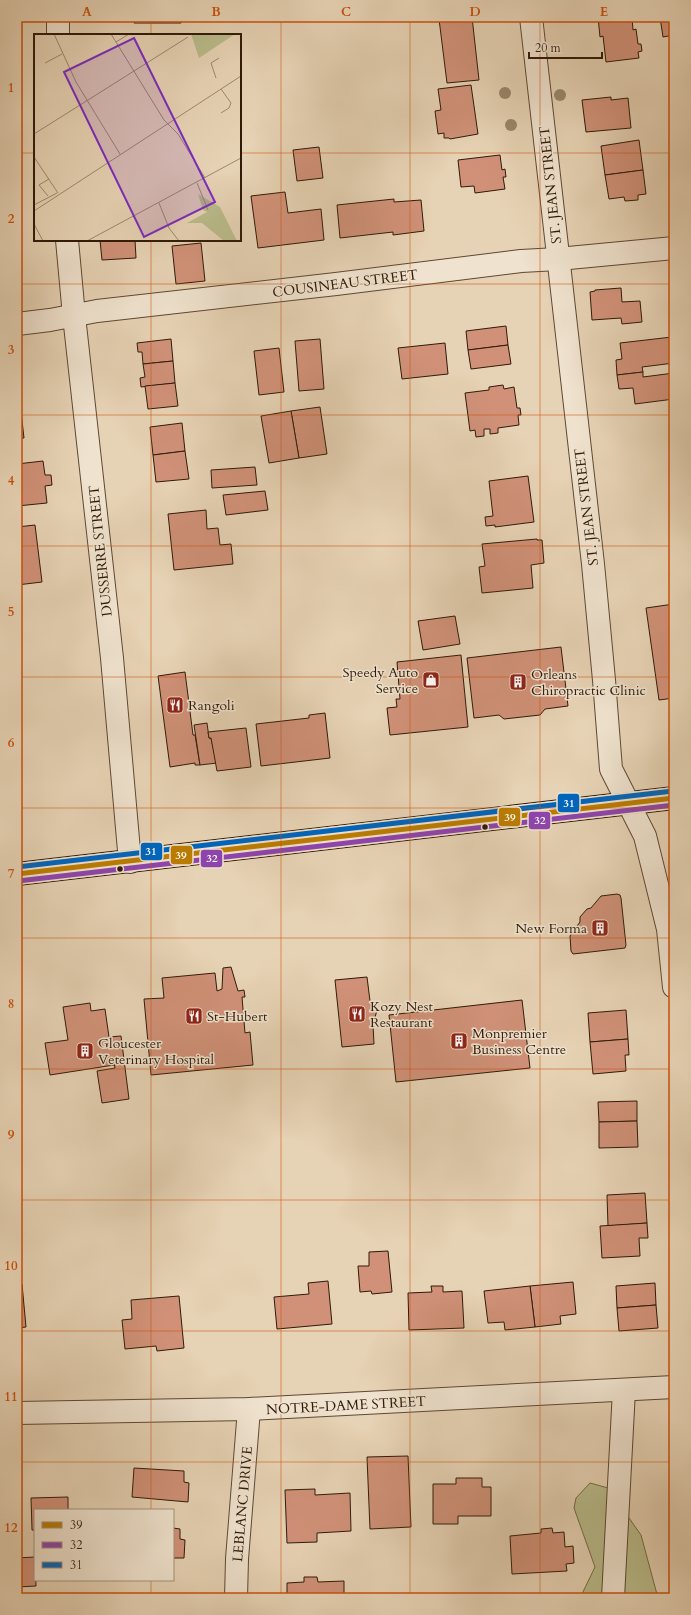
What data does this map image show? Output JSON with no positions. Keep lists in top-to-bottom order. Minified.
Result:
{"streets":{"street":["ST. JEAN STREET","COUSINEAU STREET","DUSSERRE STREET","NOTRE-DAME STREET","LEBLANC DRIVE"]},"crossings":[["ST. JEAN STREET","COUSINEAU STREET"],["COUSINEAU STREET","DUSSERRE STREET"],["NOTRE-DAME STREET","LEBLANC DRIVE"]],"places":{"shop":["Speedy Auto Service"],"building":["Orleans Chiropractic Clinic","New Forma","Monpremier Business Centre","Gloucester Veterinary Hospital"],"restaurant":["Rangoli","Kozy Nest Restaurant","St-Hubert"]},"lines":["transit line 31","transit line 39","transit line 32"],"legend":["39","32","31"],"scale_bar":"20 m","grid":{"columns":["A","B","C","D","E"],"rows":["1","2","3","4","5","6","7","8","9","10","11","12"]}}
